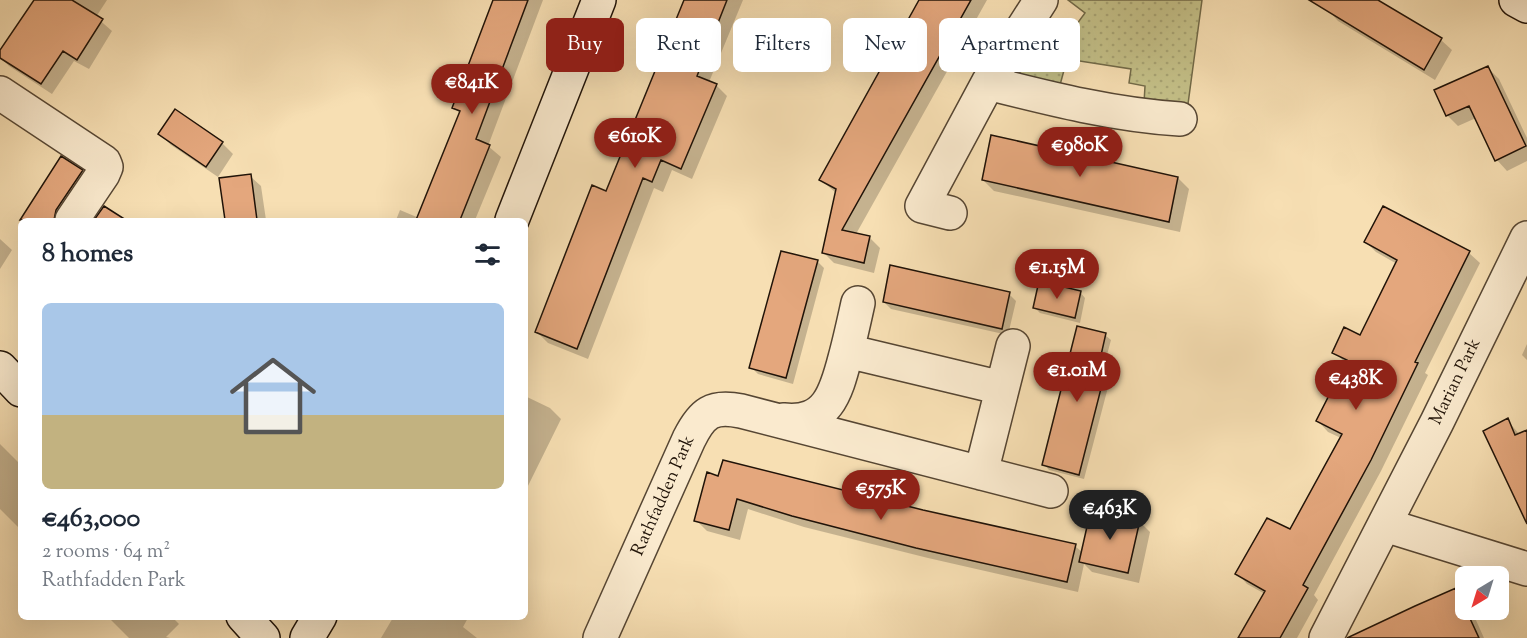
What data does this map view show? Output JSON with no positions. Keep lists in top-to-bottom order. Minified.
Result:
{"streets":{"street":["Marian Park","Rathfadden Park"]},"north":"bottom left","page":{"chip":["Buy","Rent","Filters","New","Apartment"],"price":["€841K","€610K","€980K","€1.15M","€1.01M","€438K","€575K","€463K"],"heading":"8 homes","list":[{"name":"€463,000","note":"2 rooms · 64 m² · Rathfadden Park"}]}}
